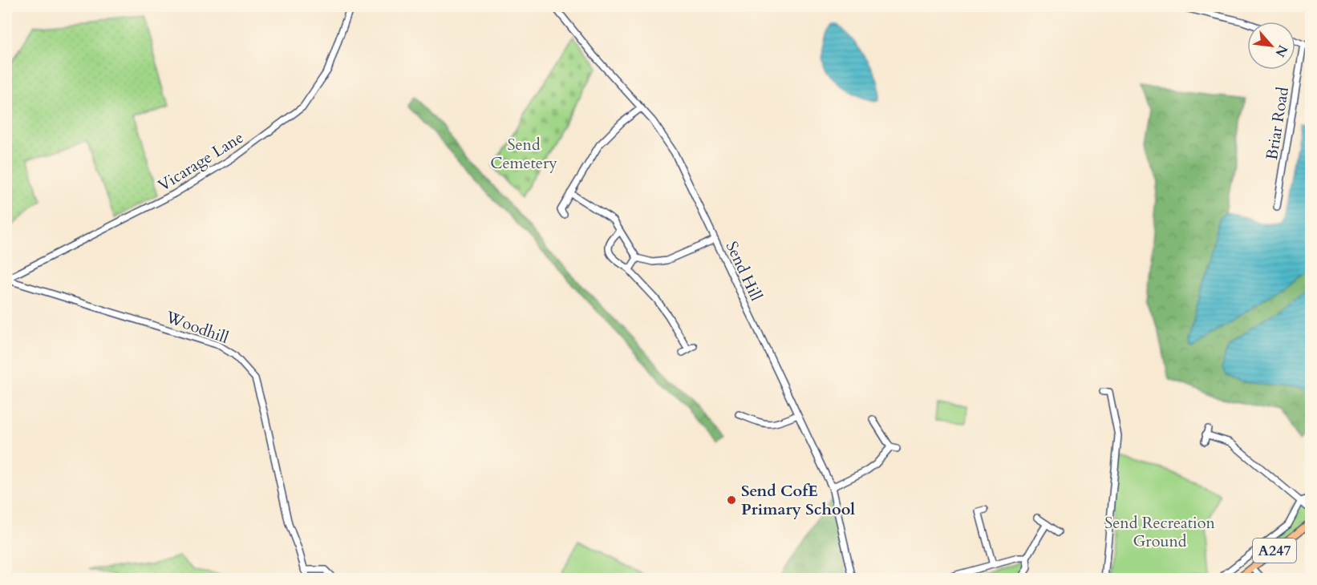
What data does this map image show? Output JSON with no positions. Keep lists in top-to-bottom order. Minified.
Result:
{"streets":{"main road":["A247"],"street":["Briar Road","Vicarage Lane","Send Hill","Woodhill"]},"crossings":[["Vicarage Lane","Woodhill"]],"parks":["Send Cemetery","Send Recreation Ground"],"places":["Send CofE Primary School"],"north":"bottom right"}
